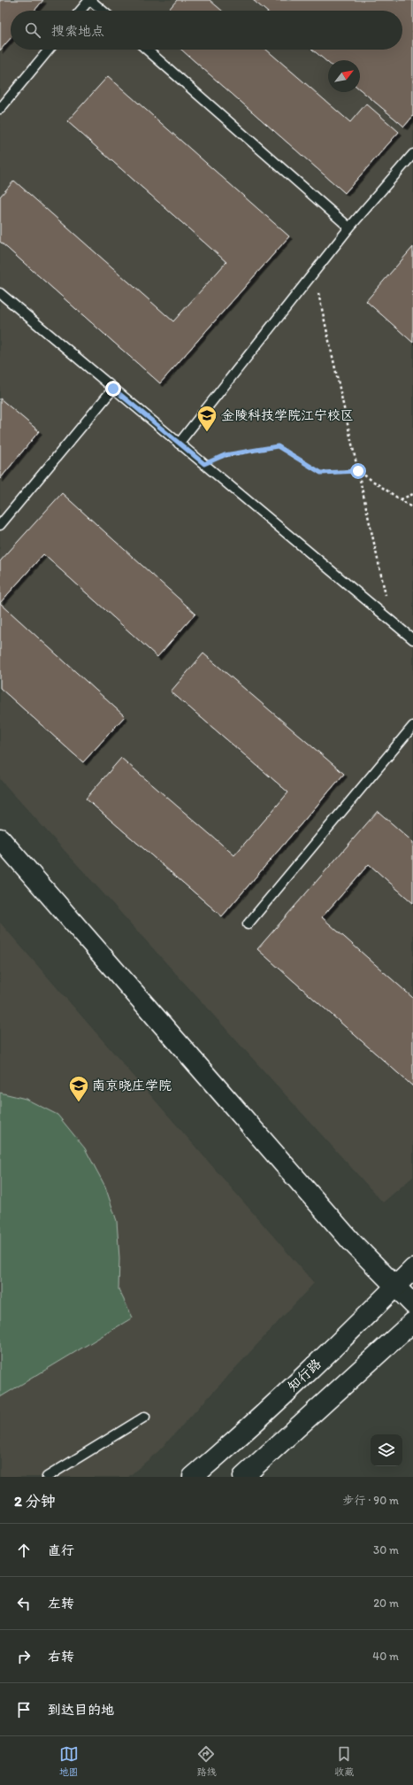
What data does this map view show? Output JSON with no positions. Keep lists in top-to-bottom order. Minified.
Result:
{"streets":{"street":["知行路"]},"places":{"school or university":["金陵科技学院江宁校区","南京晓庄学院"]},"north":"top right","page":{"search":"搜索地点","heading":["2 分钟","步行 · 90 m"],"list":[["直行","30 m"],["左转","20 m"],["右转","40 m"],"到达目的地"],"nav":["地图","路线","收藏"]}}
